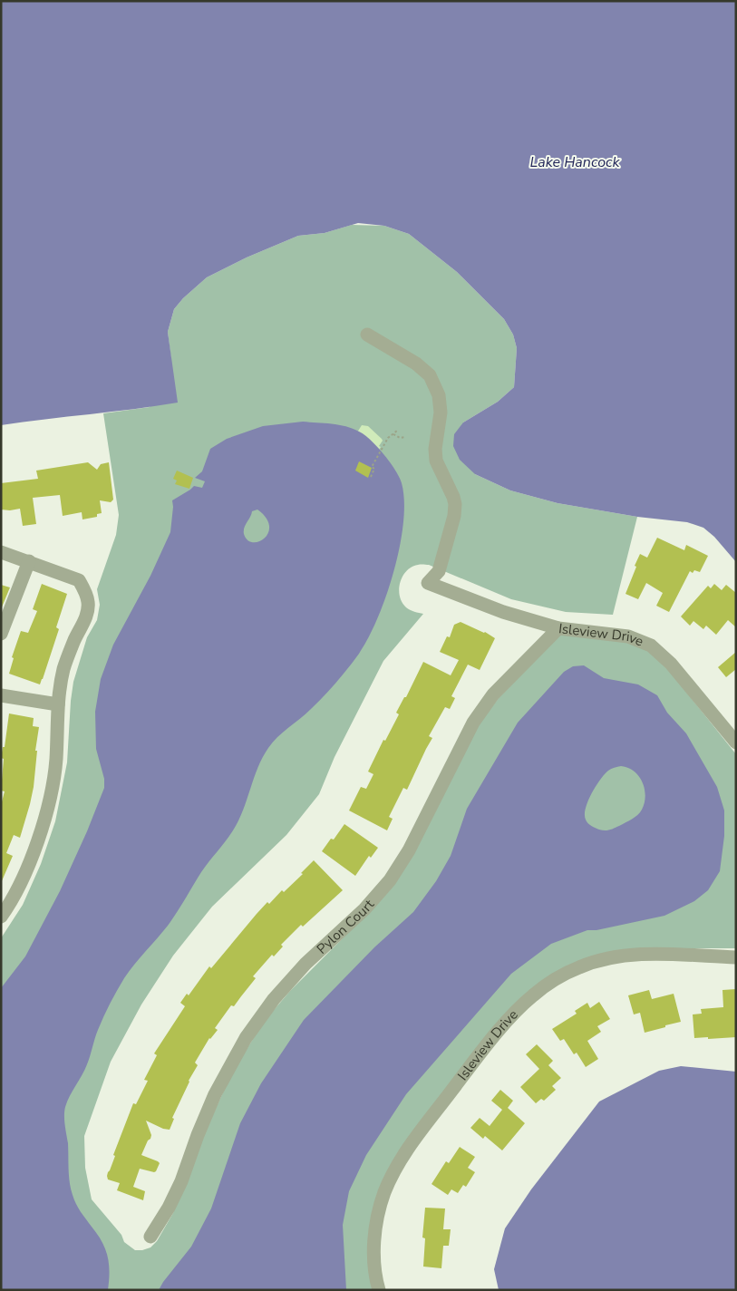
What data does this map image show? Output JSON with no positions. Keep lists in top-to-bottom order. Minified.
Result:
{"streets":{"street":["Isleview Drive","Pylon Court"]},"crossings":[["Isleview Drive","Pylon Court"]],"water":["Lake Hancock"]}
